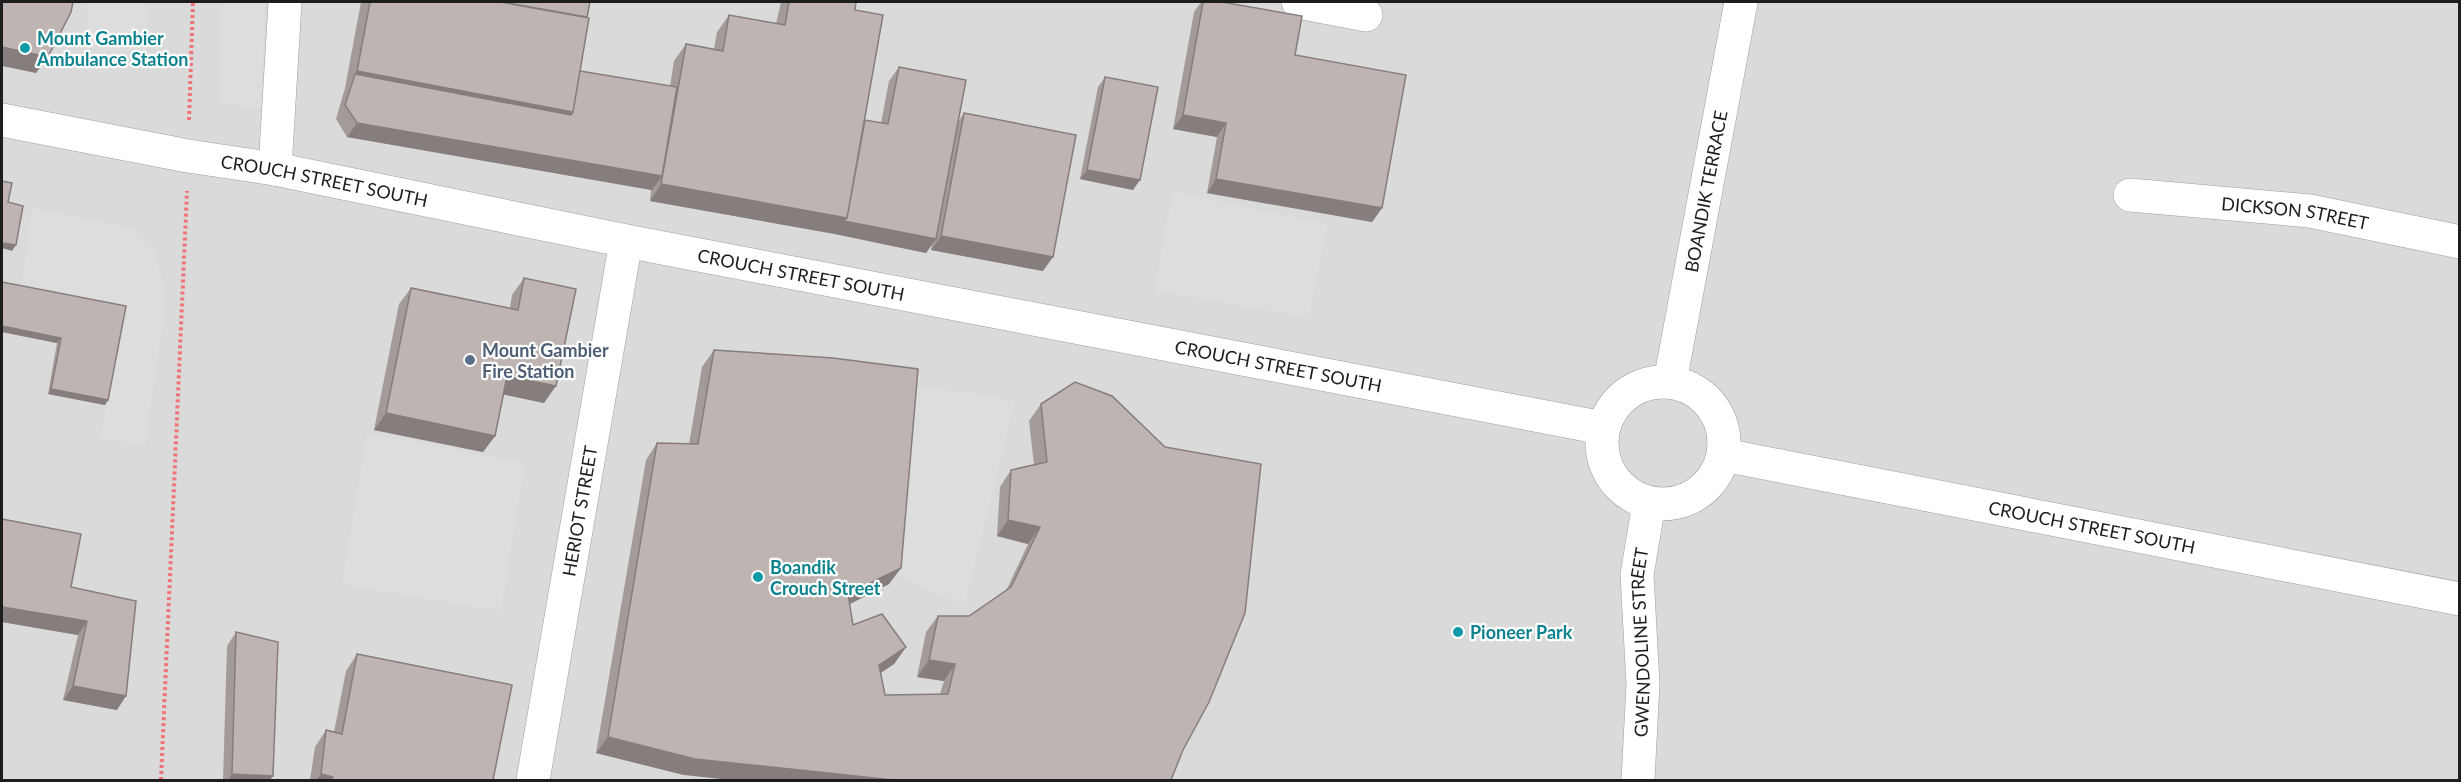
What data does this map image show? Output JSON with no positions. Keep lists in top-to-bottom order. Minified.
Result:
{"streets":{"street":["CROUCH STREET SOUTH","BOANDIK TERRACE","DICKSON STREET","HERIOT STREET","GWENDOLINE STREET"]},"crossings":[["CROUCH STREET SOUTH","BOANDIK TERRACE"],["CROUCH STREET SOUTH","HERIOT STREET"],["CROUCH STREET SOUTH","GWENDOLINE STREET"],["BOANDIK TERRACE","GWENDOLINE STREET"]],"places":["Mount Gambier Ambulance Station","Mount Gambier Fire Station","Boandik Crouch Street","Pioneer Park"]}
